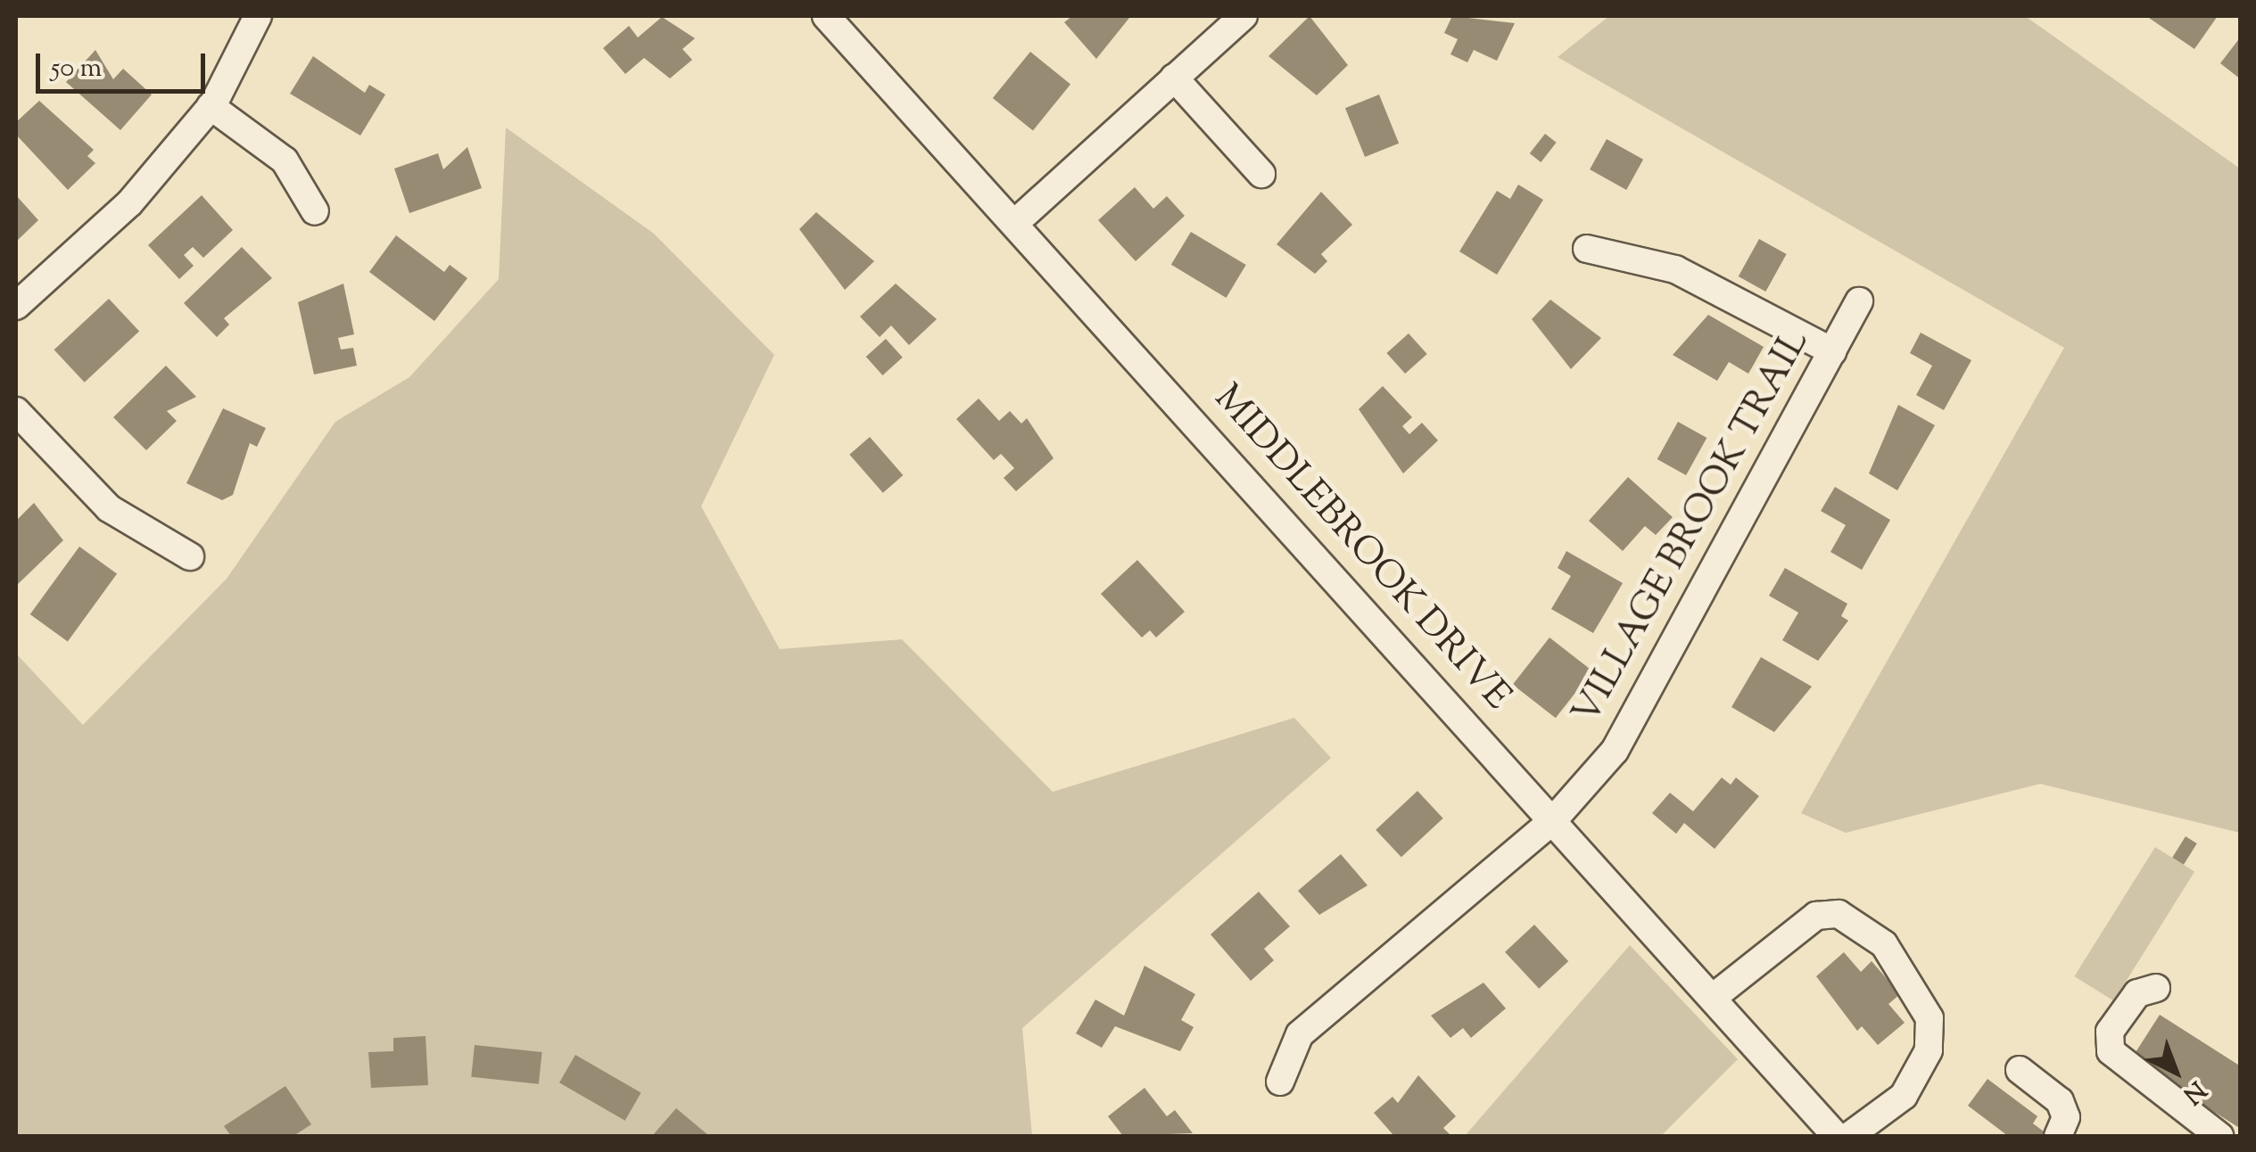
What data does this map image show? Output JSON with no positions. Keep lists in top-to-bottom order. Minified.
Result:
{"streets":{"street":["VILLAGE BROOK TRAIL","MIDDLEBROOK DRIVE"]},"crossings":[["VILLAGE BROOK TRAIL","MIDDLEBROOK DRIVE"]],"scale_bar":"50 m","north":"bottom right"}
